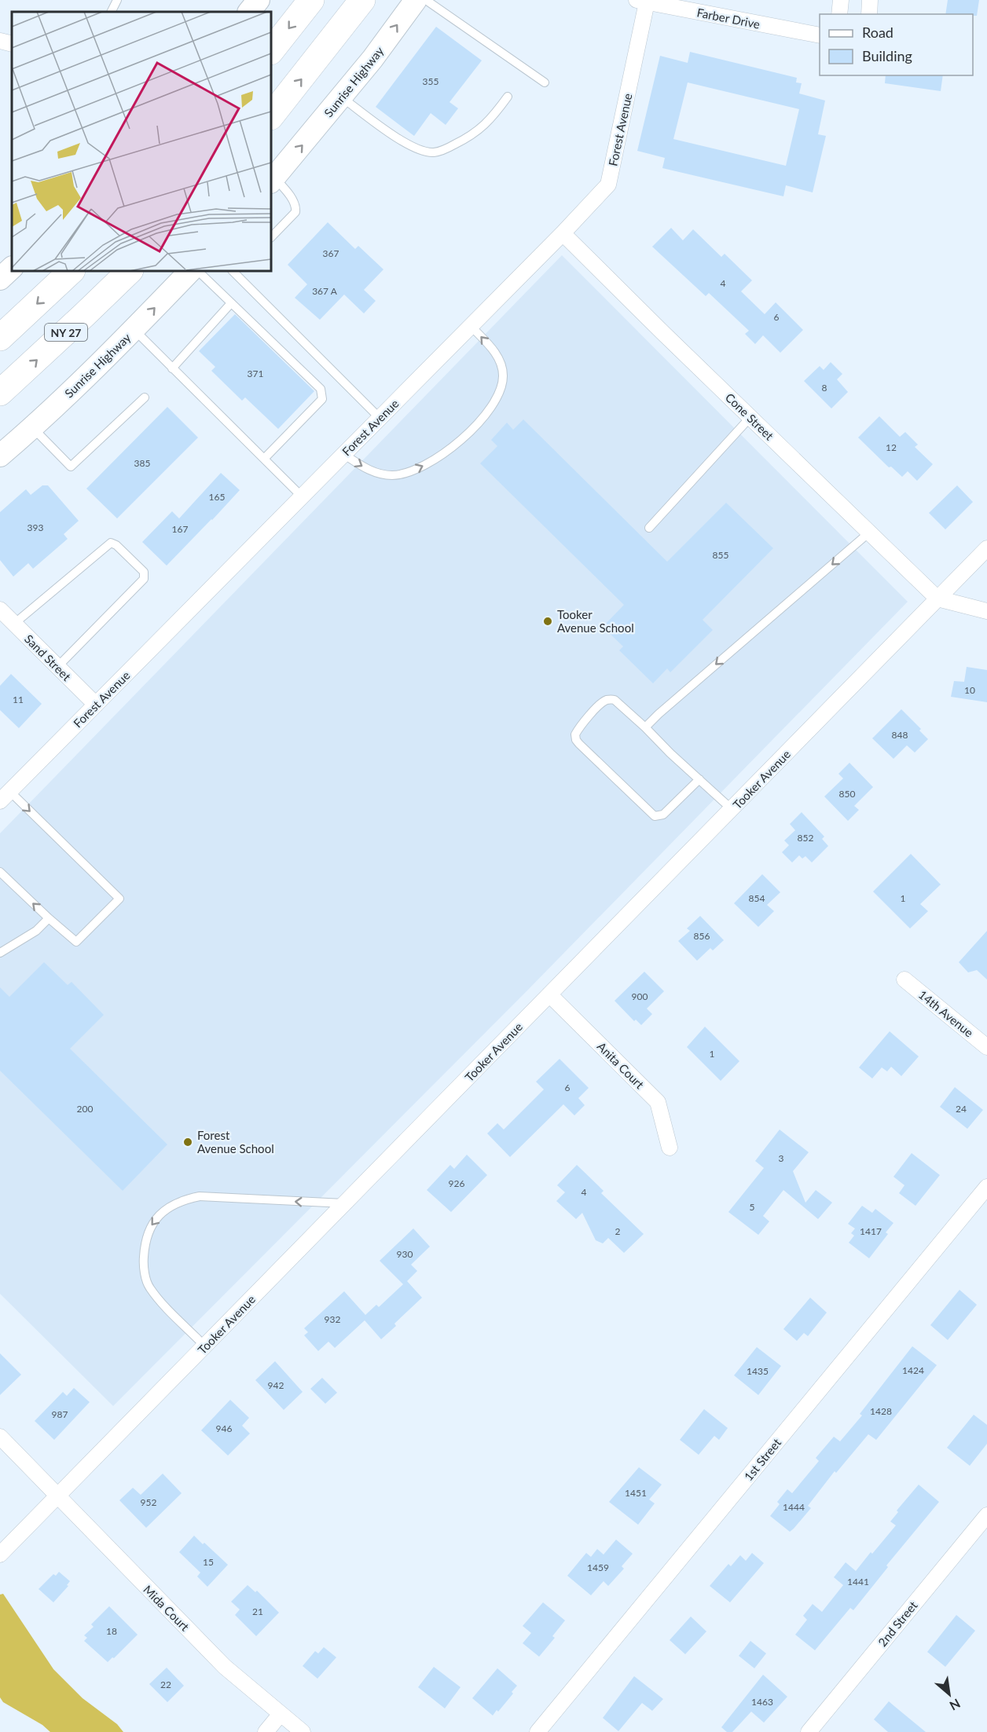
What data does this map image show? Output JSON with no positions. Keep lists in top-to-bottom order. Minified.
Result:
{"streets":{"highway":["NY 27"],"main road":["Sunrise Highway"],"street":["Farber Drive","Forest Avenue","Cone Street","Sand Street","Tooker Avenue","14th Avenue","Anita Court","1st Street","Mida Court","2nd Street"]},"crossings":[["Farber Drive","Forest Avenue"],["Forest Avenue","Cone Street"],["Forest Avenue","Sand Street"],["Cone Street","Tooker Avenue"],["Tooker Avenue","Anita Court"],["Tooker Avenue","Mida Court"]],"one_way":["Sunrise Highway"],"places":["Tooker Avenue School","Forest Avenue School"],"house_numbers":["355","367","4","367 A","6","371","8","12","385","165","393","167","855","10","11","848","850","852","854","1","856","900","1","6","200","24","3","926","4","5","2","1417","930","932","1424","1435","942","1428","987","946","1451","952","1444","15","1459","1441","21","18","22","1463"],"legend":["Road","Building"],"north":"bottom right"}
